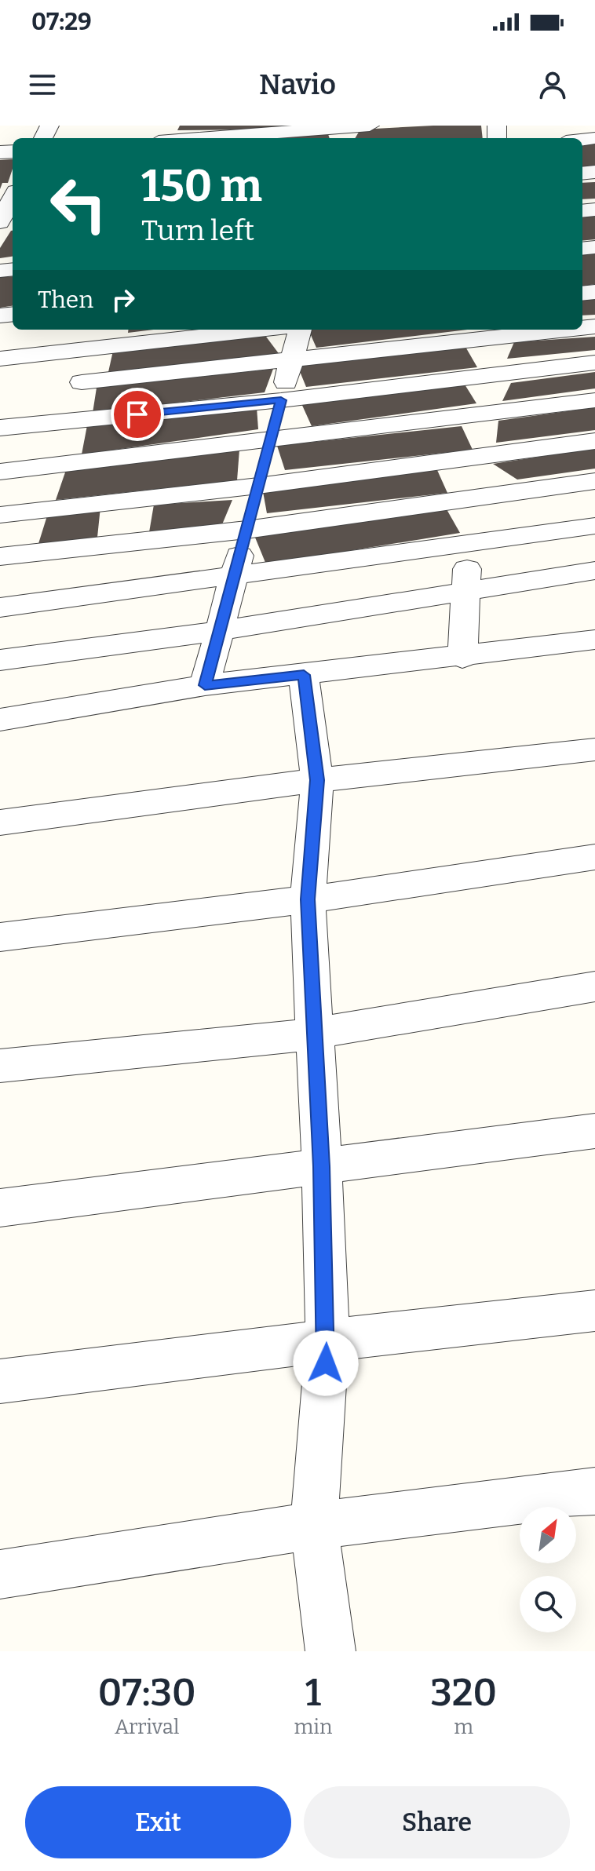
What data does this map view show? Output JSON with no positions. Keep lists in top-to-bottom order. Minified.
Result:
{"north":"top right","page":{"status":"07:29","header":"Navio","turn":["150 m","Turn left"],"then":"Then","eta":["07:30","Arrival","1","min","320","m"],"buttons":["Exit","Share"]}}
